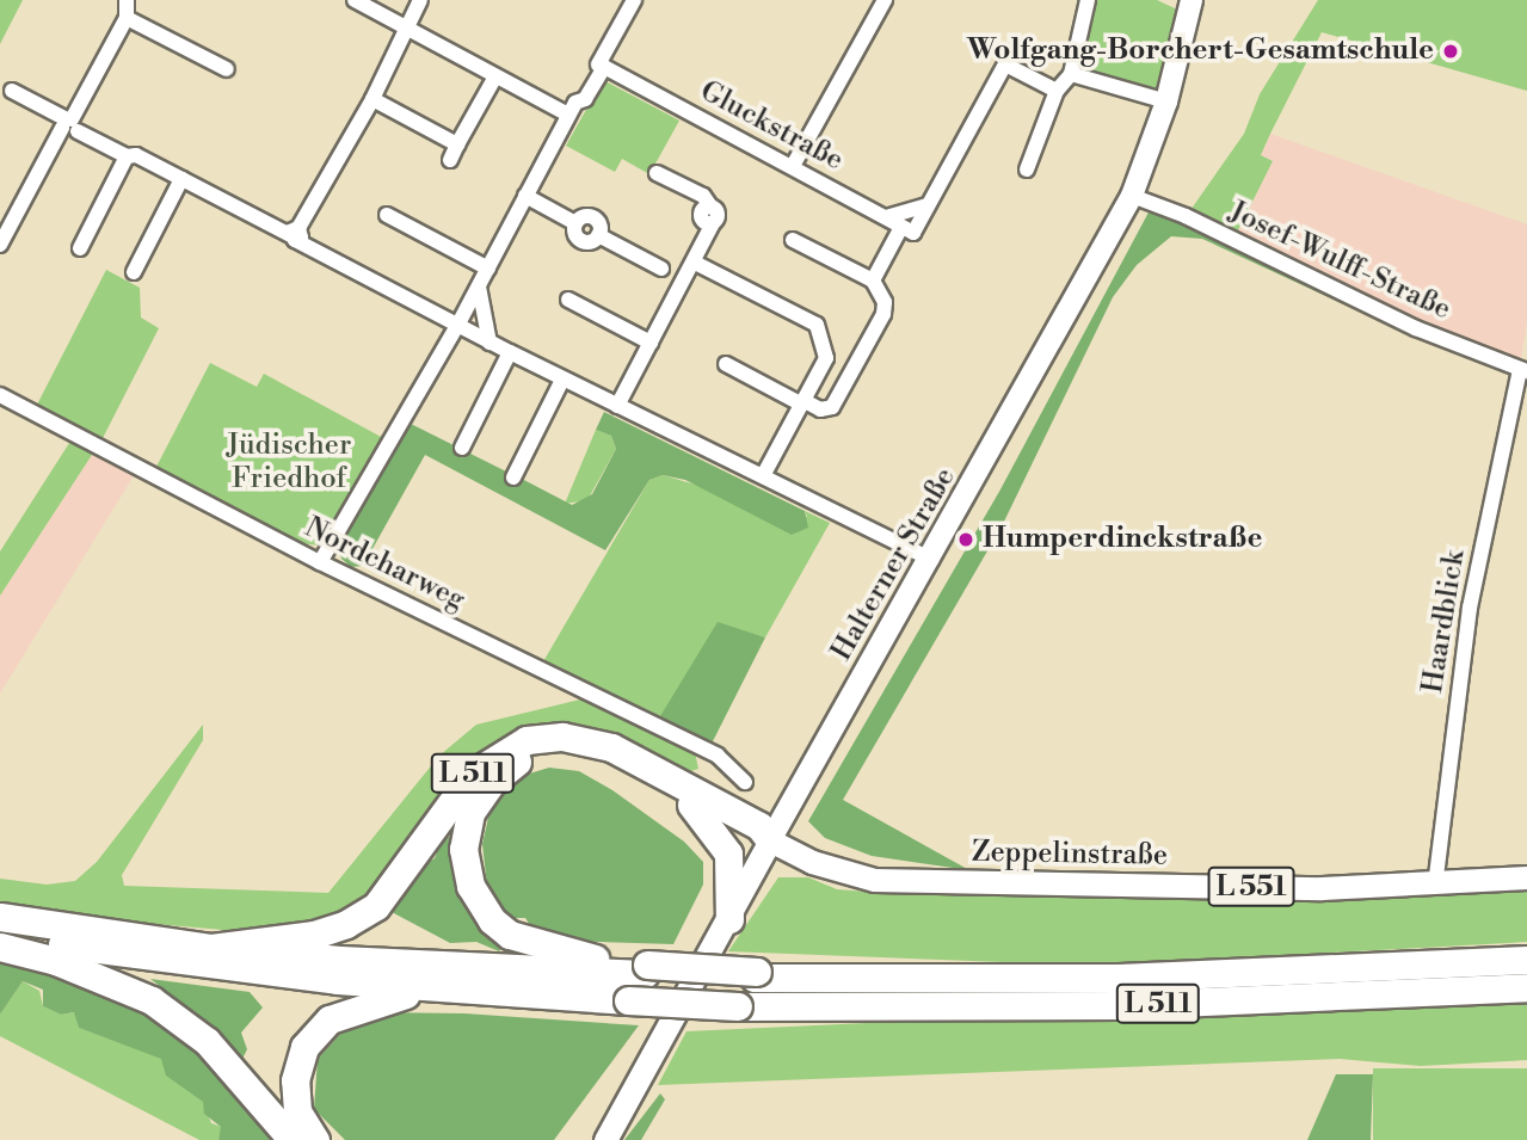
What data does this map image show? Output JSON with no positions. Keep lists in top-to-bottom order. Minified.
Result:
{"streets":{"highway":["L 511"],"main road":["Halterner Straße","Zeppelinstraße","L 551"],"street":["Gluckstraße","Josef-Wulff-Straße","Nordcharweg","Haardblick"]},"crossings":[["Josef-Wulff-Straße","Halterner Straße"],["Josef-Wulff-Straße","Haardblick"],["Halterner Straße","L 511"],["Halterner Straße","Zeppelinstraße"],["Haardblick","Zeppelinstraße"],["L 511","Zeppelinstraße"]],"parks":["Jüdischer Friedhof"],"places":["Wolfgang-Borchert-Gesamtschule","Humperdinckstraße"]}
